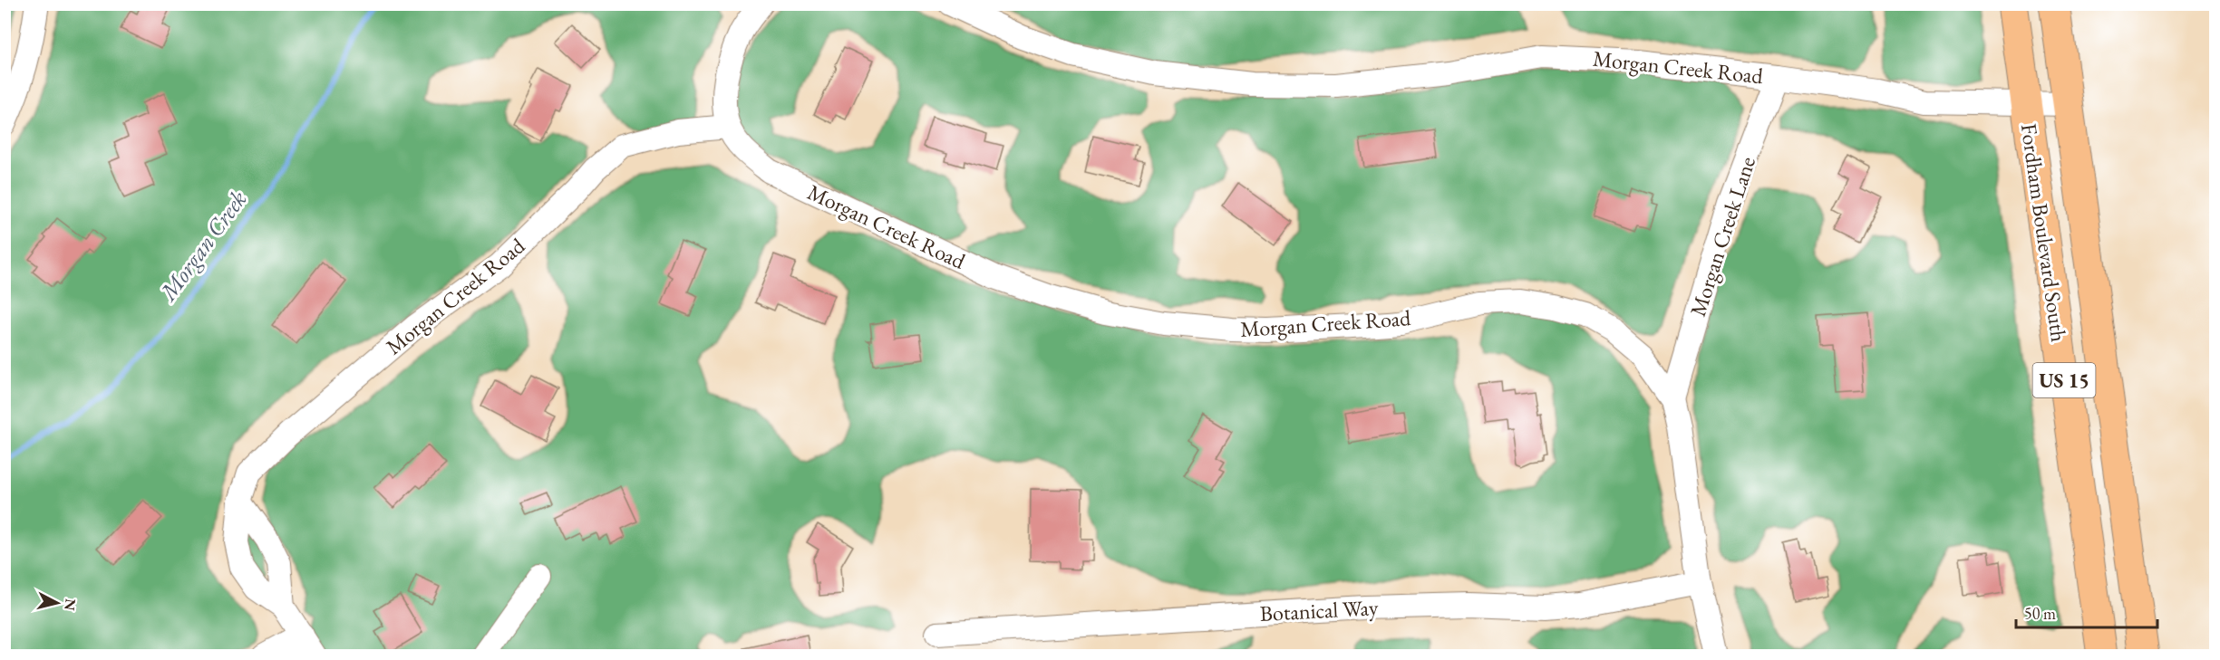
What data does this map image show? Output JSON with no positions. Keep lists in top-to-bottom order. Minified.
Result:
{"streets":{"highway":["Fordham Boulevard South","US 15"],"street":["Morgan Creek Road","Morgan Creek Lane","Botanical Way"]},"crossings":[["Morgan Creek Road","Fordham Boulevard South"],["Morgan Creek Road","Morgan Creek Lane"],["Morgan Creek Road","Botanical Way"]],"water":["Morgan Creek"],"scale_bar":"50 m","north":"right"}
